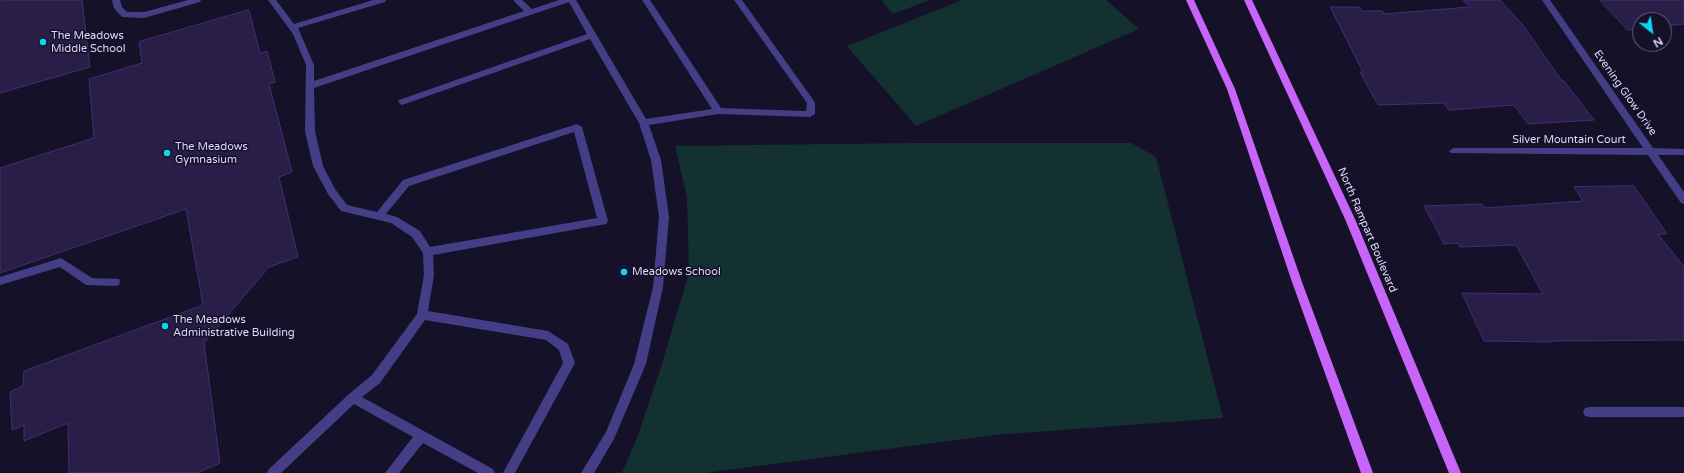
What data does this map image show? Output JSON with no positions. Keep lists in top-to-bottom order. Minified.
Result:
{"streets":{"main road":["North Rampart Boulevard"],"street":["Evening Glow Drive","Silver Mountain Court"]},"crossings":[["Evening Glow Drive","Silver Mountain Court"]],"places":["The Meadows Middle School","The Meadows Gymnasium","Meadows School","The Meadows Administrative Building"],"north":"bottom right"}
